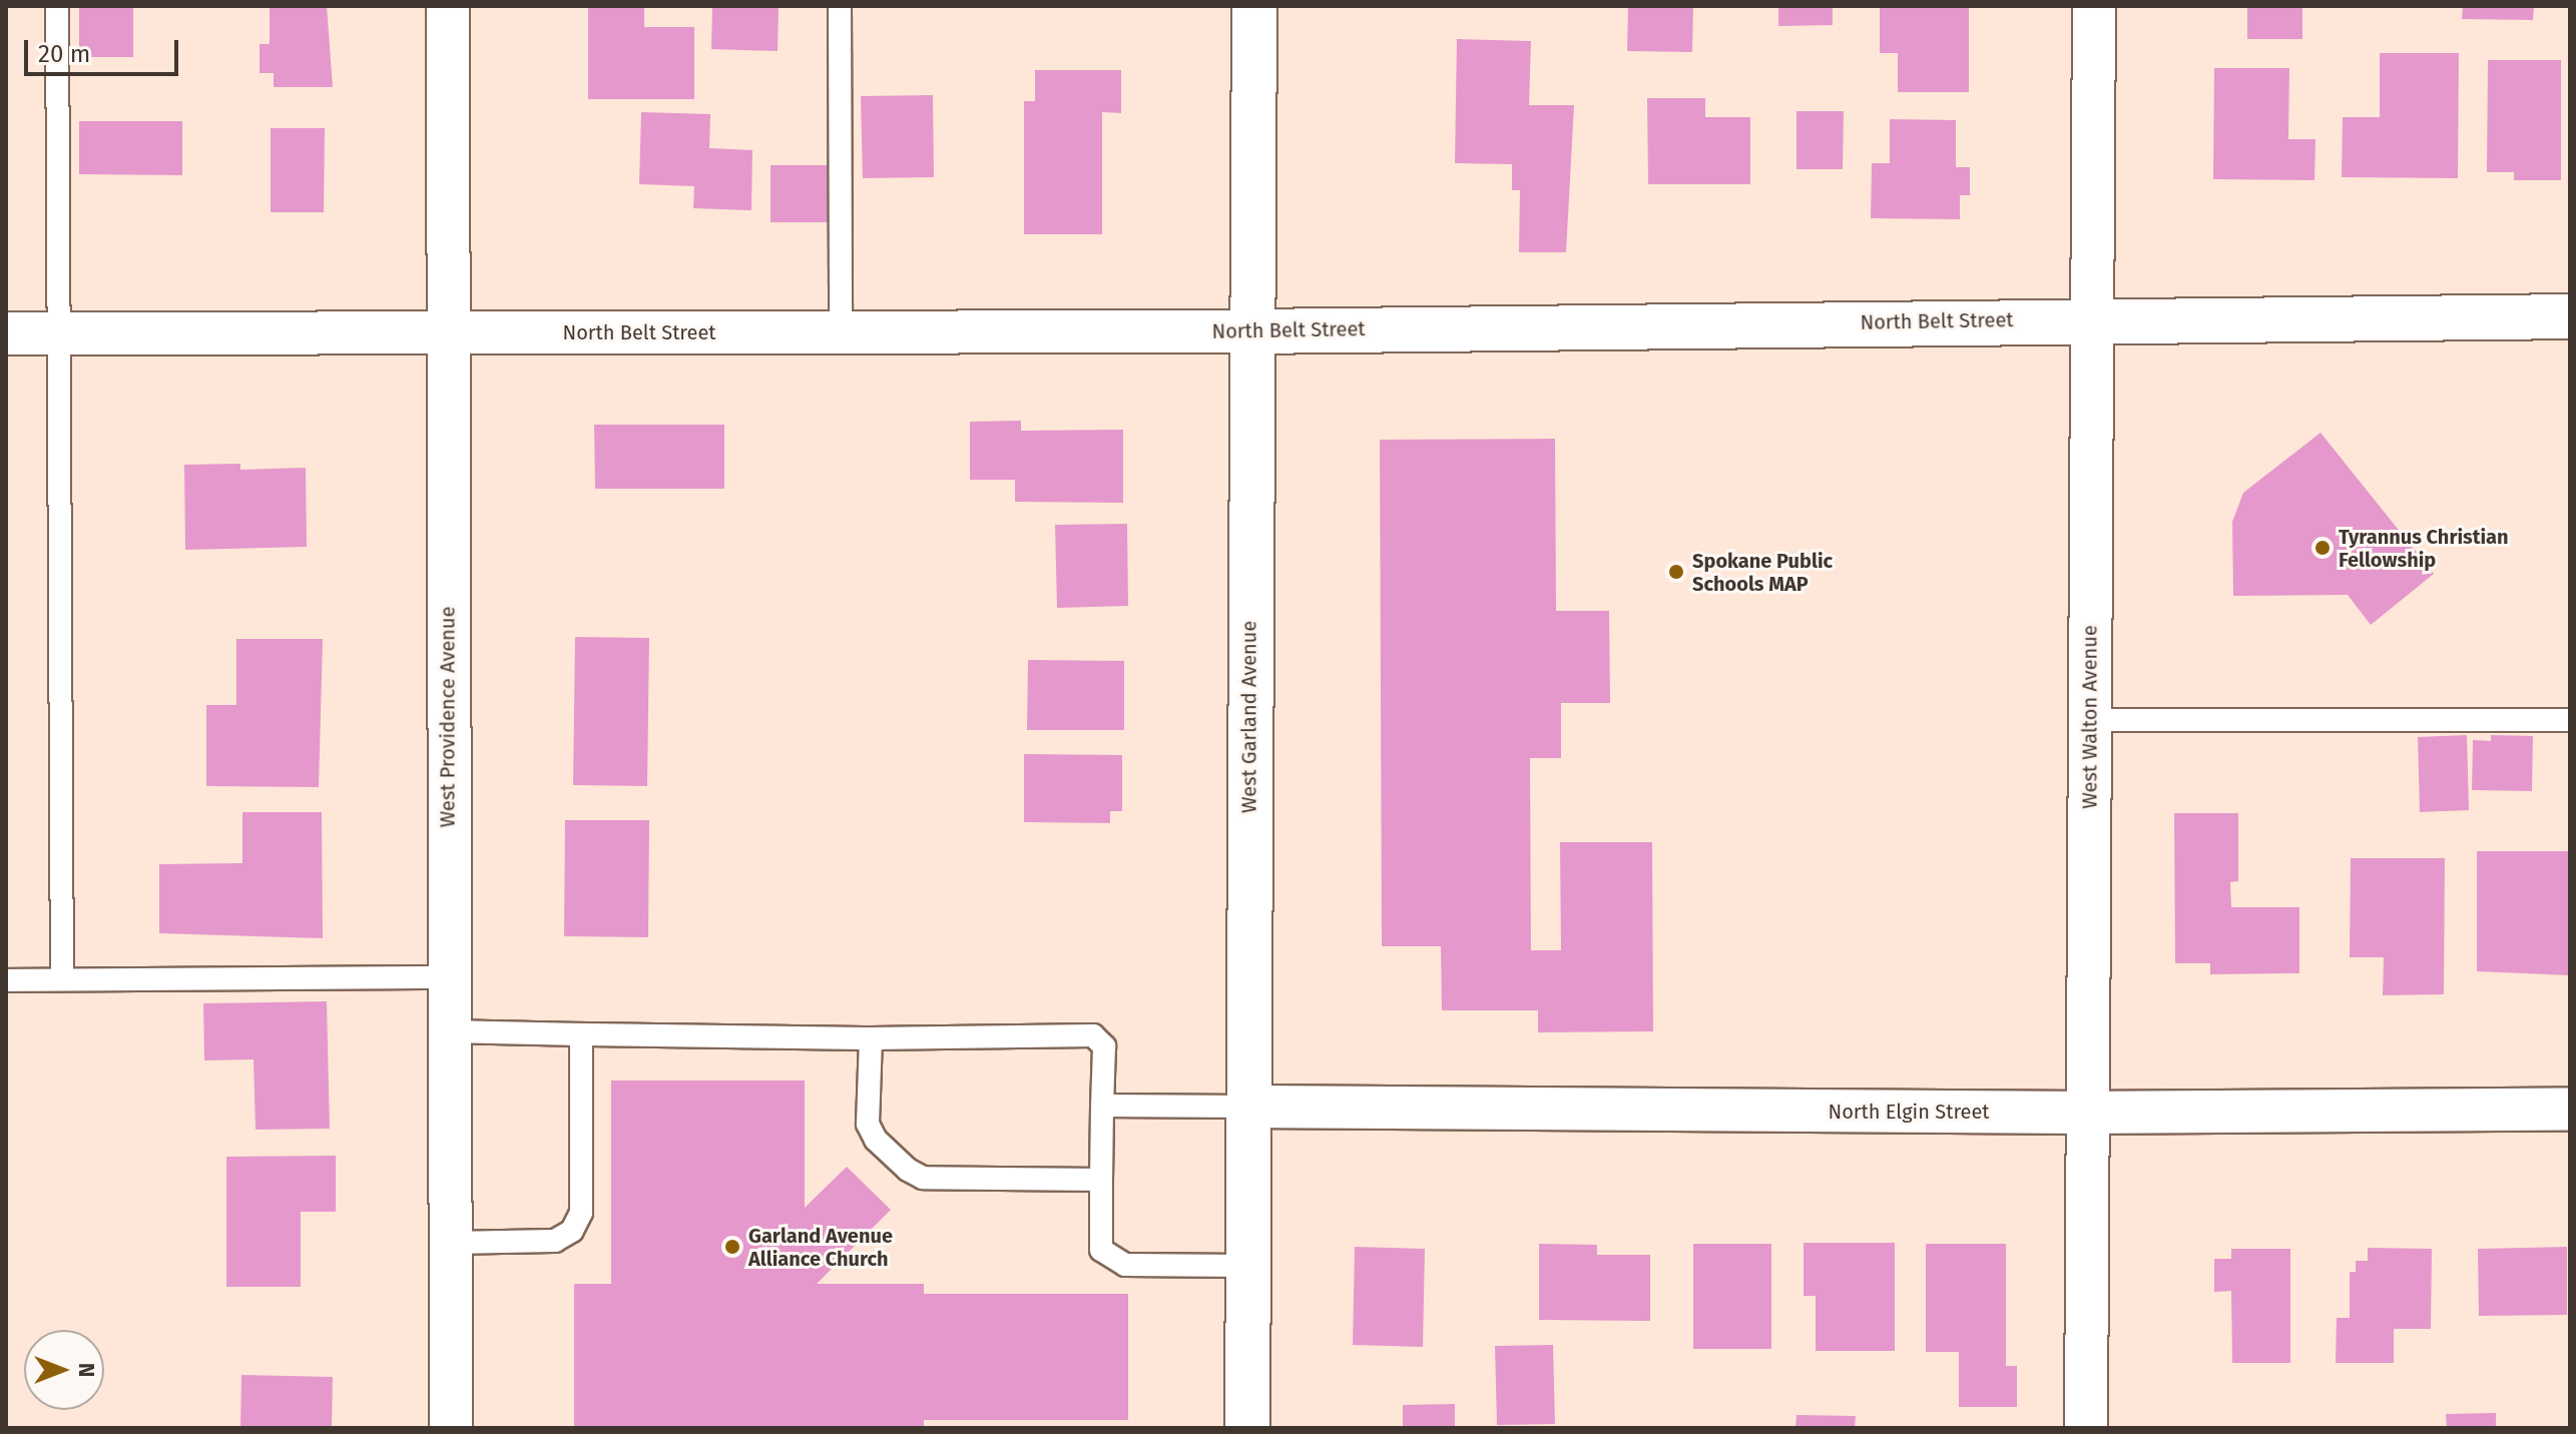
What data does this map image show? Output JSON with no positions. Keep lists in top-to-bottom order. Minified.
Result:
{"streets":{"street":["North Belt Street","West Providence Avenue","West Garland Avenue","West Walton Avenue","North Elgin Street"]},"crossings":[["North Belt Street","West Providence Avenue"],["North Belt Street","West Garland Avenue"],["North Belt Street","West Walton Avenue"],["West Garland Avenue","North Elgin Street"],["West Walton Avenue","North Elgin Street"]],"places":["Tyrannus Christian Fellowship","Spokane Public Schools MAP","Garland Avenue Alliance Church"],"scale_bar":"20 m","north":"right"}
